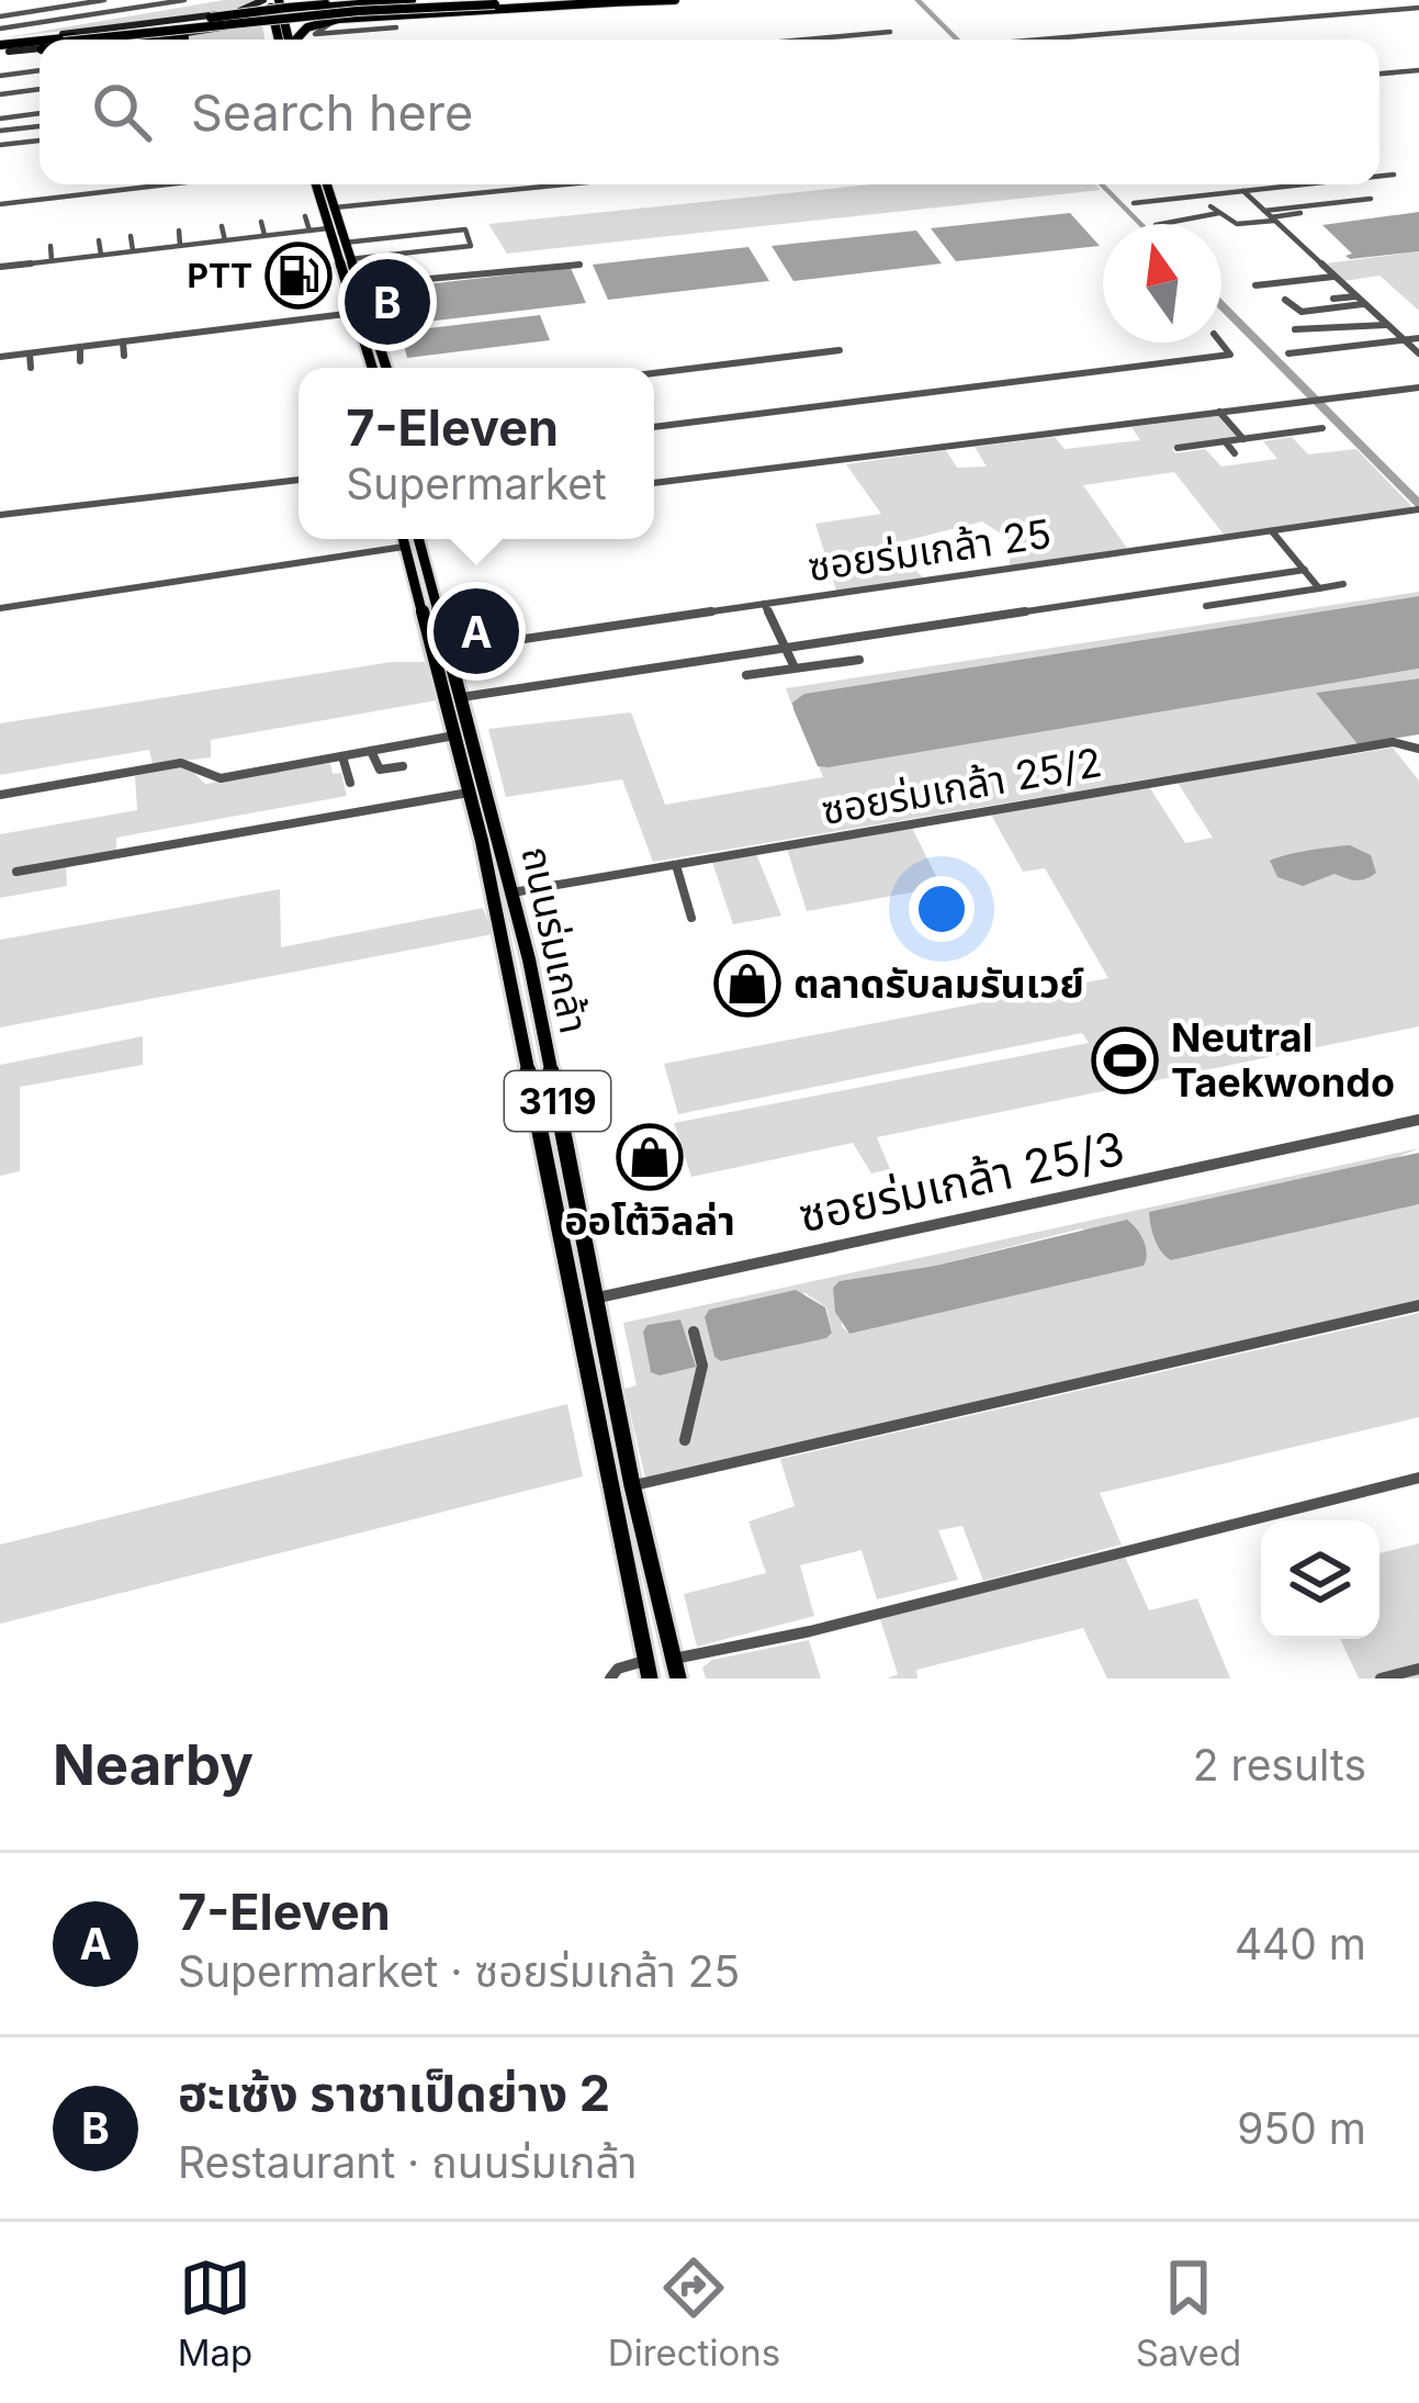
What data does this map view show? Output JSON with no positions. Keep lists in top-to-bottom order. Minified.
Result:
{"streets":{"main road":["ถนนร่มเกล้า","3119"],"street":["ซอยร่มเกล้า 25","ซอยร่มเกล้า 25/2","ซอยร่มเกล้า 25/3"]},"crossings":[["ซอยร่มเกล้า 25","ถนนร่มเกล้า"],["ซอยร่มเกล้า 25/2","ถนนร่มเกล้า"],["ถนนร่มเกล้า","ซอยร่มเกล้า 25/3"]],"places":{"fuel station":["PTT"],"shop":["ตลาดรับลมรันเวย์","ออโต้วิลล่า"],"sports":["Neutral Taekwondo"]},"north":"top","page":{"search":"Search here","pins":["B","A"],"popup":["7-Eleven","Supermarket"],"heading":["Nearby","2 results"],"list":[{"mark":"A","name":"7-Eleven","note":"Supermarket · ซอยร่มเกล้า 25","value":"440 m"},{"mark":"B","name":"ฮะเซ้ง ราชาเป็ดย่าง 2","note":"Restaurant · ถนนร่มเกล้า","value":"950 m"}],"nav":["Map","Directions","Saved"]}}
